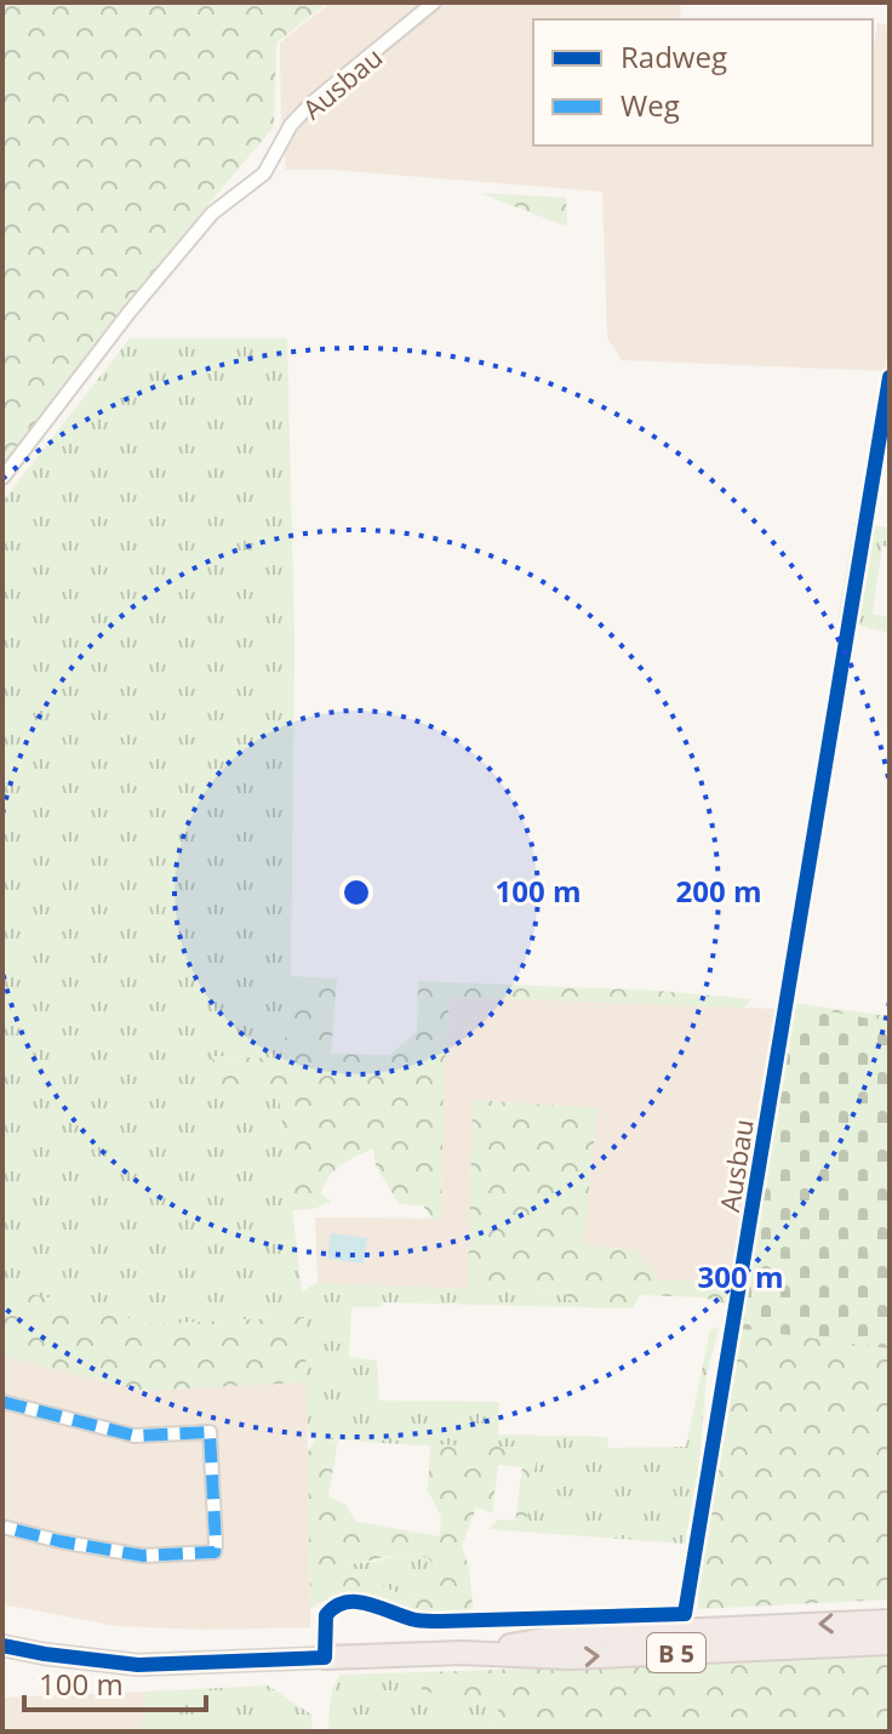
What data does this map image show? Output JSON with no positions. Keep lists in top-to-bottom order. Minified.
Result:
{"streets":{"highway":["B 5"],"street":["Ausbau"]},"crossings":[["Ausbau","B 5"]],"legend":["Radweg","Weg"],"scale_bar":"100 m","rings":["100 m","200 m","300 m"]}
